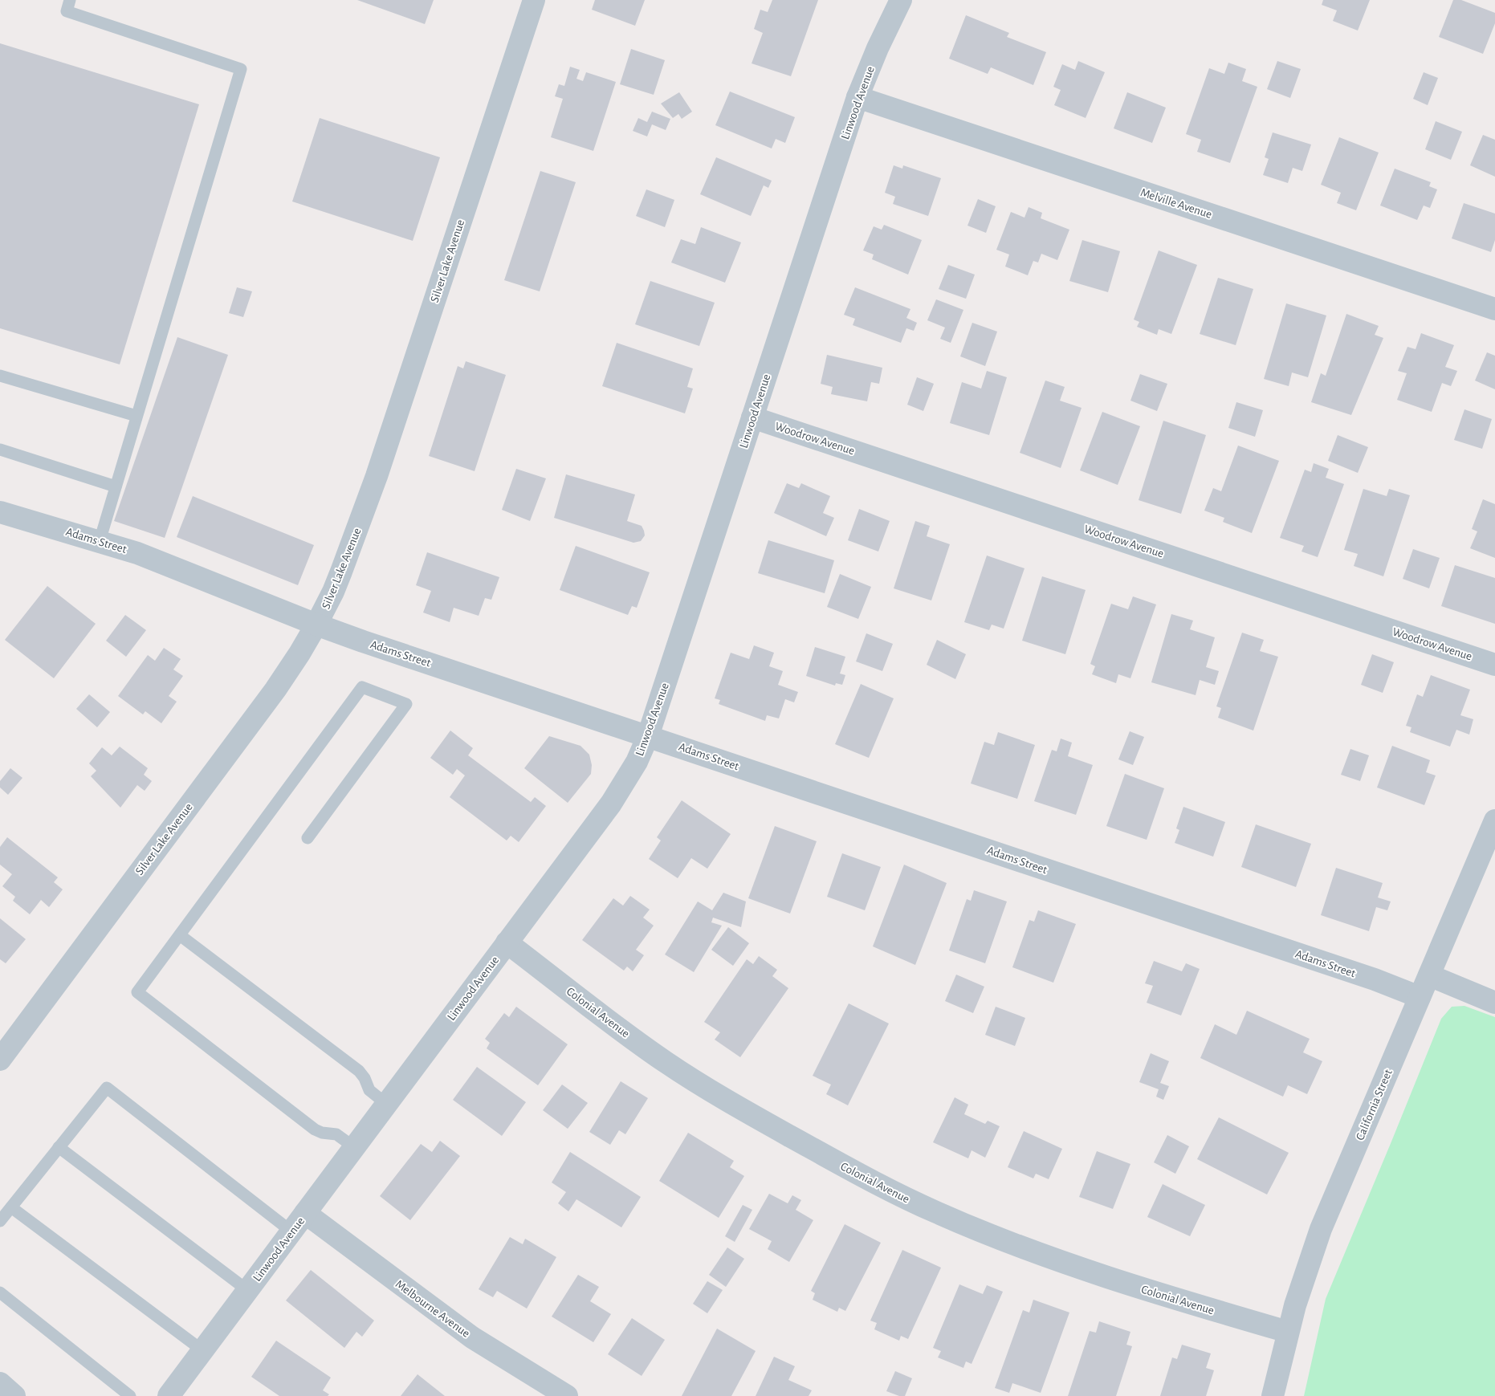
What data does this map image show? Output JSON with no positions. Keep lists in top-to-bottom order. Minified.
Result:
{"streets":{"street":["Linwood Avenue","Melville Avenue","Silver Lake Avenue","Woodrow Avenue","Adams Street","Colonial Avenue","California Street","Melbourne Avenue"]},"crossings":[["Linwood Avenue","Melville Avenue"],["Linwood Avenue","Woodrow Avenue"],["Linwood Avenue","Adams Street"],["Linwood Avenue","Colonial Avenue"],["Linwood Avenue","Melbourne Avenue"],["Silver Lake Avenue","Adams Street"],["Adams Street","California Street"],["Colonial Avenue","California Street"]]}
